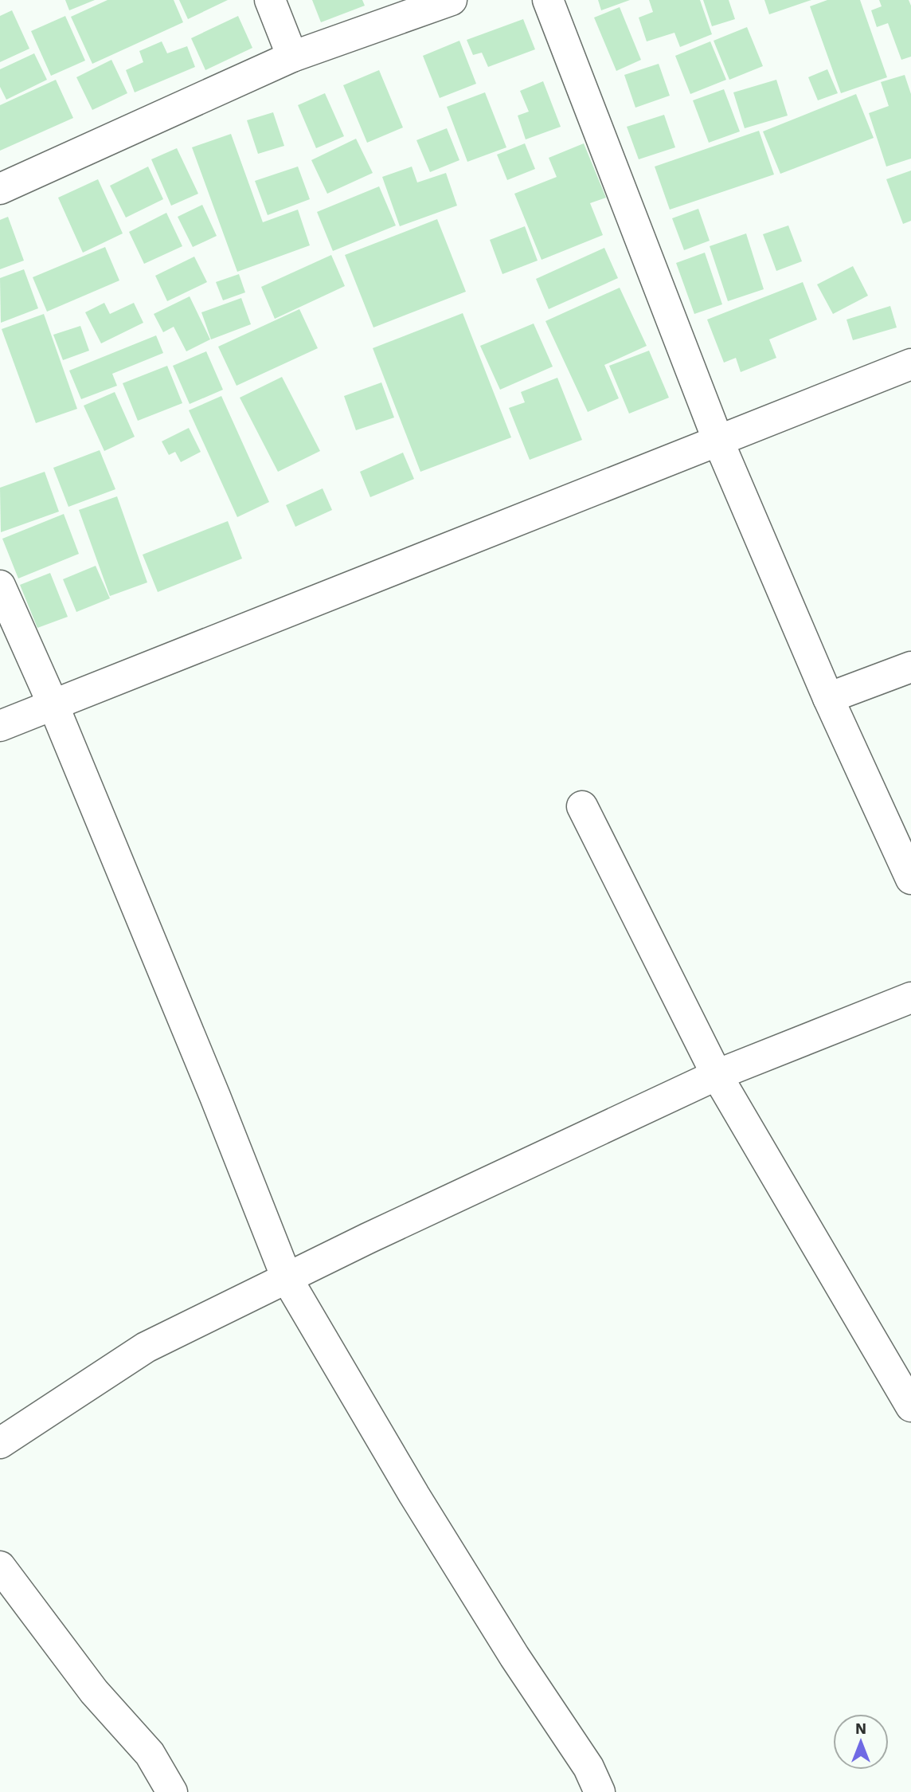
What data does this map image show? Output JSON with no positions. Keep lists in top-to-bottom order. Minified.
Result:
{"north":"top"}
